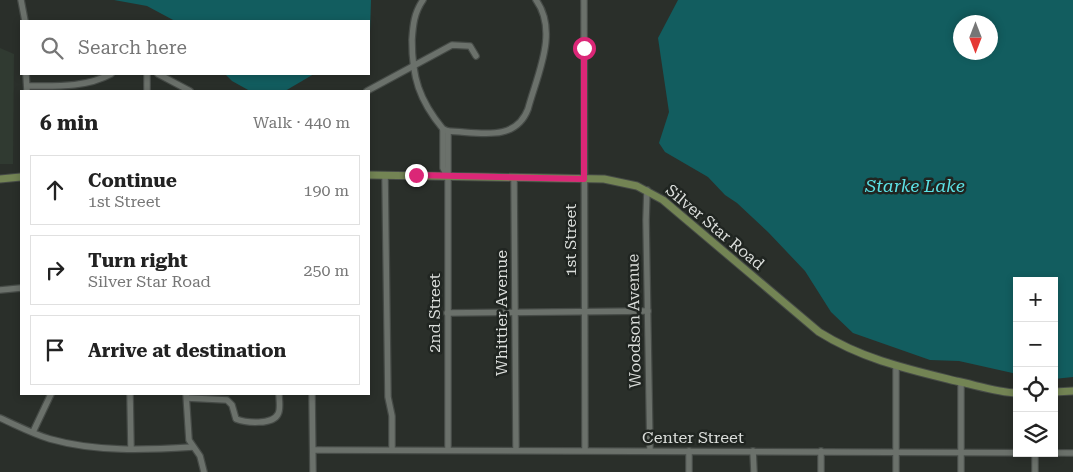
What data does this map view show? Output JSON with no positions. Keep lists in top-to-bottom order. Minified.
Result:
{"streets":{"main road":["Silver Star Road"],"street":["1st Street","2nd Street","Whittier Avenue","Woodson Avenue","Center Street"]},"crossings":[["Silver Star Road","1st Street"],["Silver Star Road","2nd Street"],["Silver Star Road","Whittier Avenue"],["Silver Star Road","Woodson Avenue"],["1st Street","Center Street"],["2nd Street","Center Street"],["Whittier Avenue","Center Street"],["Woodson Avenue","Center Street"]],"water":["Starke Lake"],"north":"bottom","page":{"search":"Search here","heading":["6 min","Walk · 440 m"],"list":[["Continue","1st Street","190 m"],["Turn right","Silver Star Road","250 m"],"Arrive at destination"],"map_buttons":["+","−"]}}
